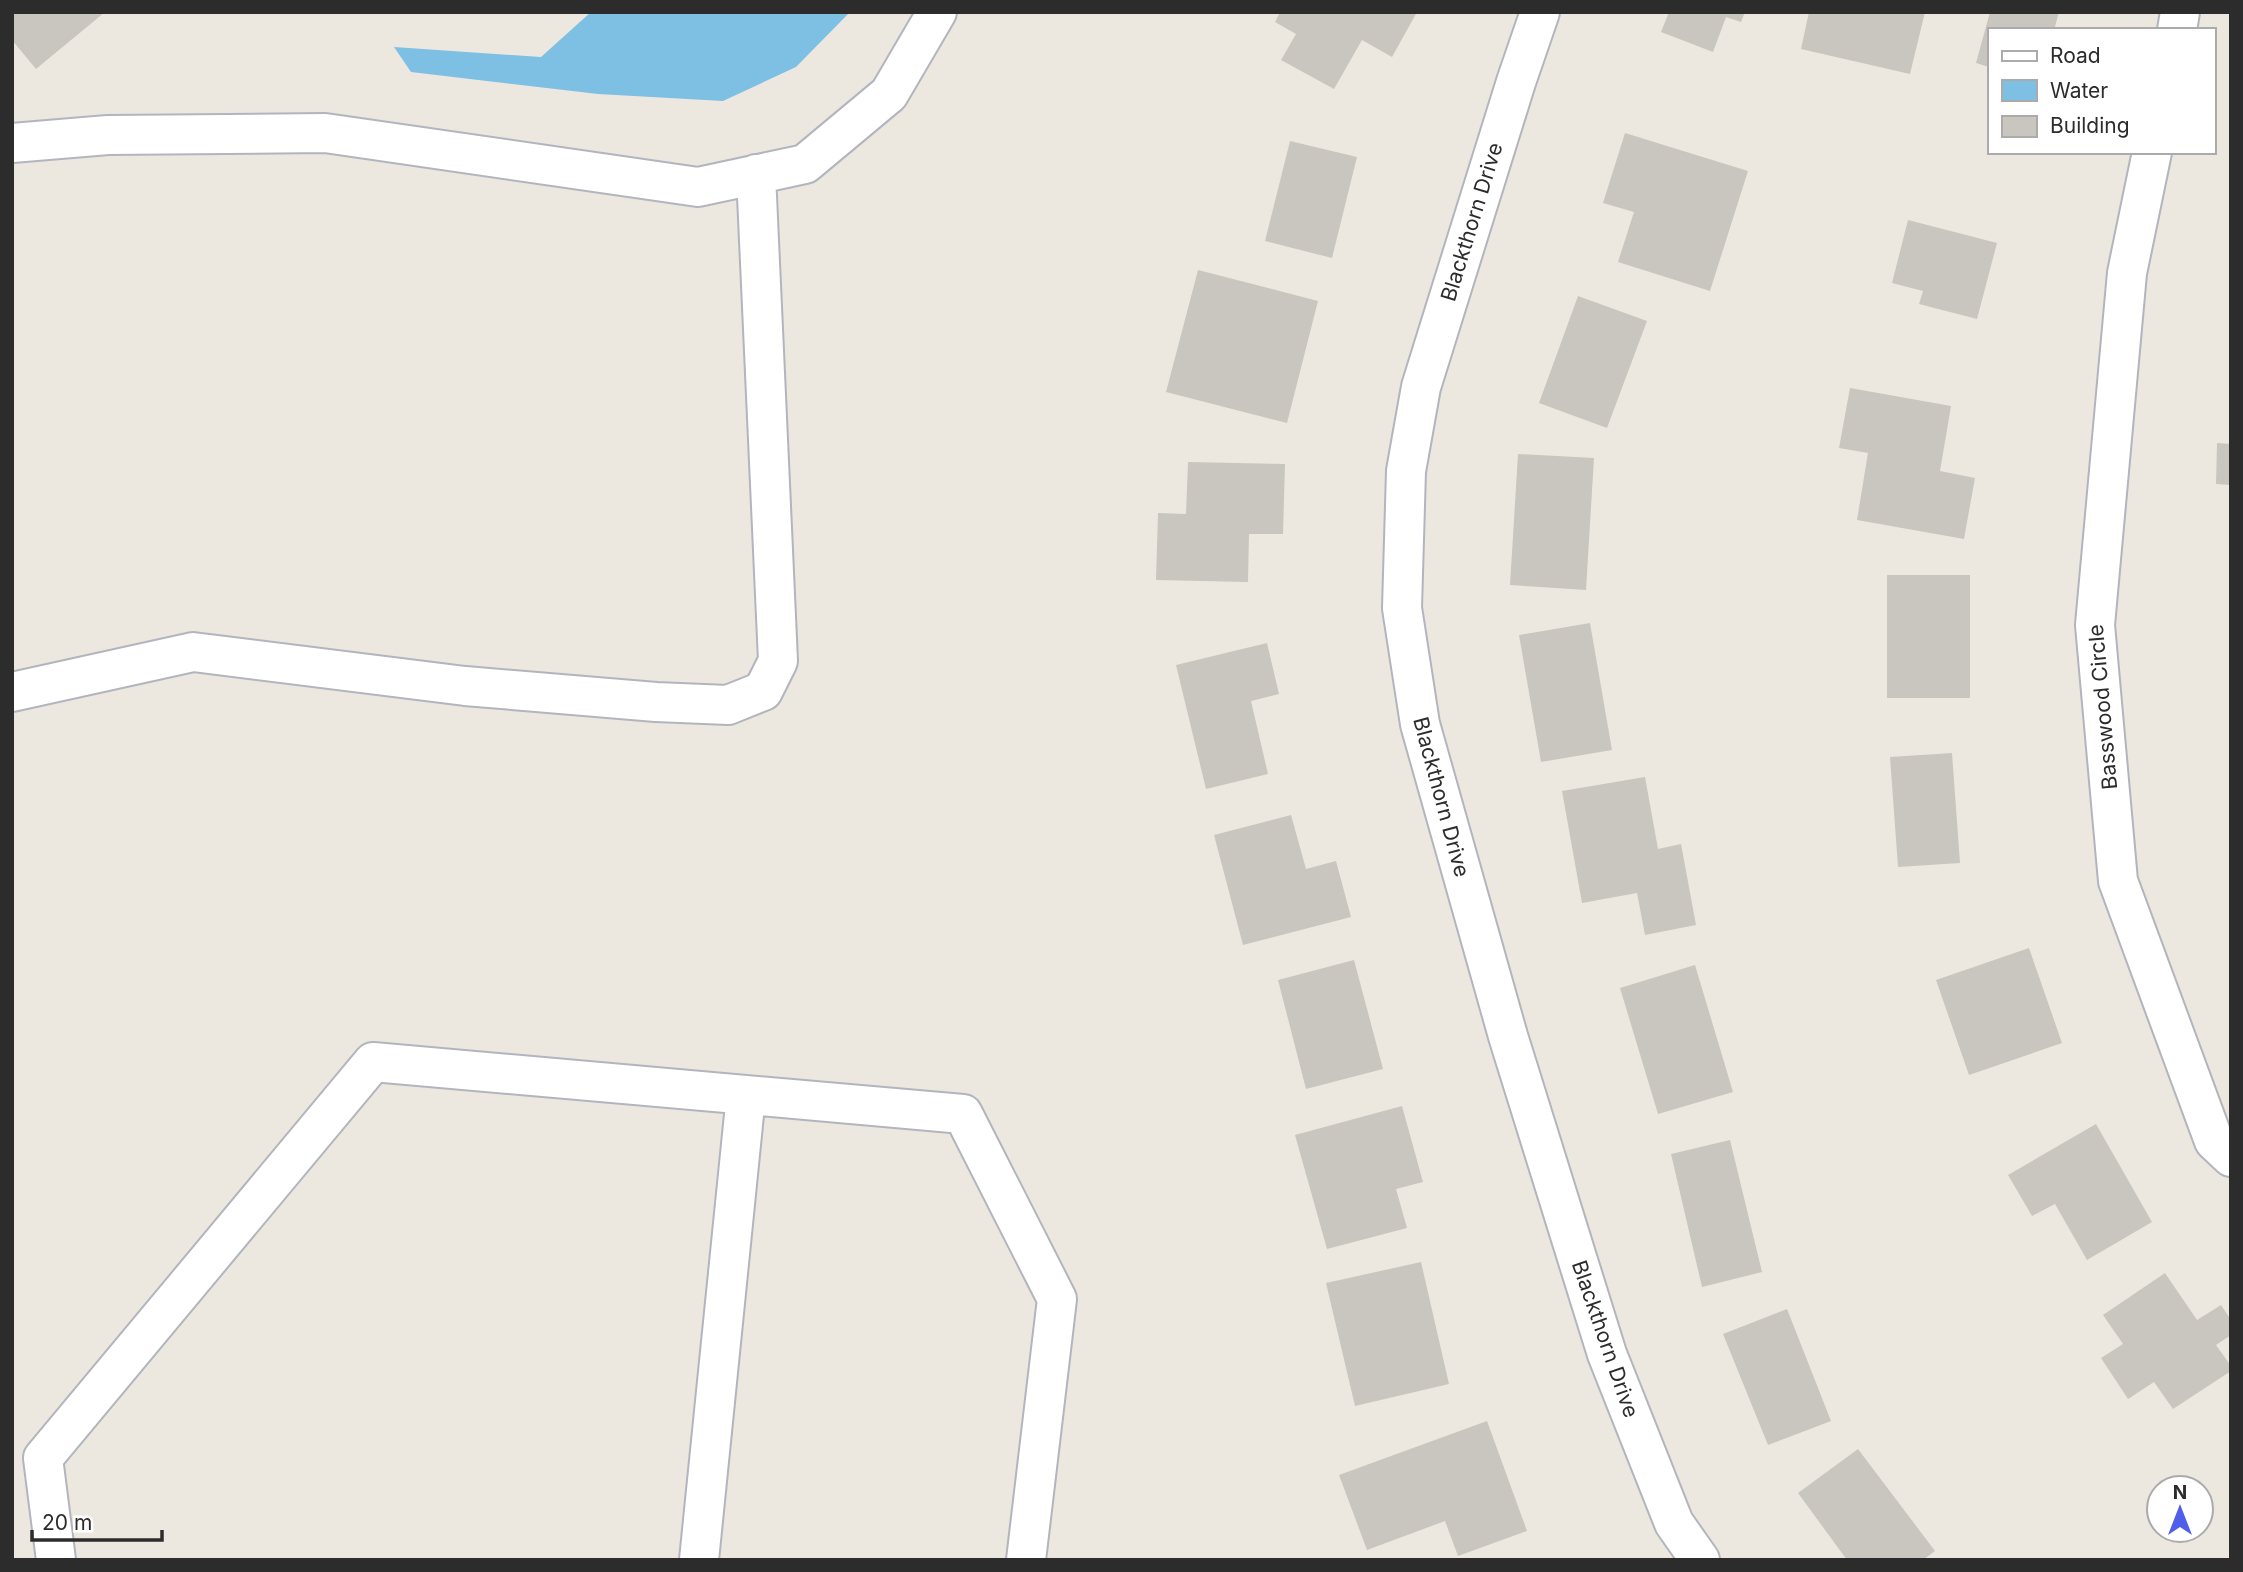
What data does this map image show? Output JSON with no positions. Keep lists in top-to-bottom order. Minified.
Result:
{"streets":{"street":["Blackthorn Drive","Basswood Circle"]},"legend":["Road","Water","Building"],"scale_bar":"20 m","north":"top"}
